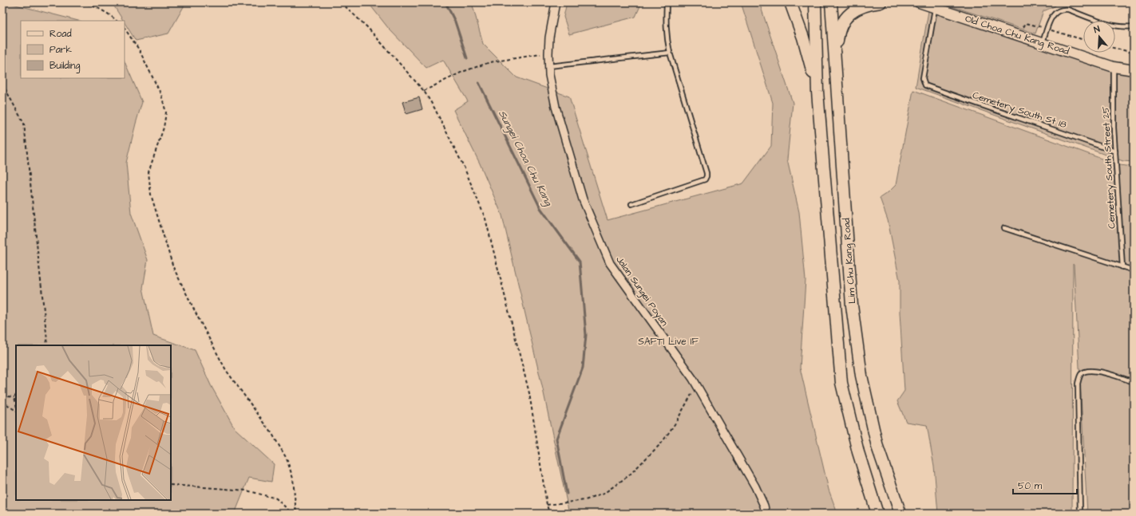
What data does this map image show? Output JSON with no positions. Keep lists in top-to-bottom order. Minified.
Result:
{"streets":{"main road":["Lim Chu Kang Road"],"street":["Old Choa Chu Kang Road","Jalan Sungei Poyan"],"lane":["Cemetery South St 18","Cemetery South Street 25"]},"crossings":[["Old Choa Chu Kang Road","Cemetery South St 18"],["Old Choa Chu Kang Road","Cemetery South Street 25"],["Cemetery South St 18","Cemetery South Street 25"]],"water":["Sungei Choa Chu Kang"],"parks":["SAFTI Live IF"],"legend":["Road","Park","Building"],"scale_bar":"50 m","north":"top"}
